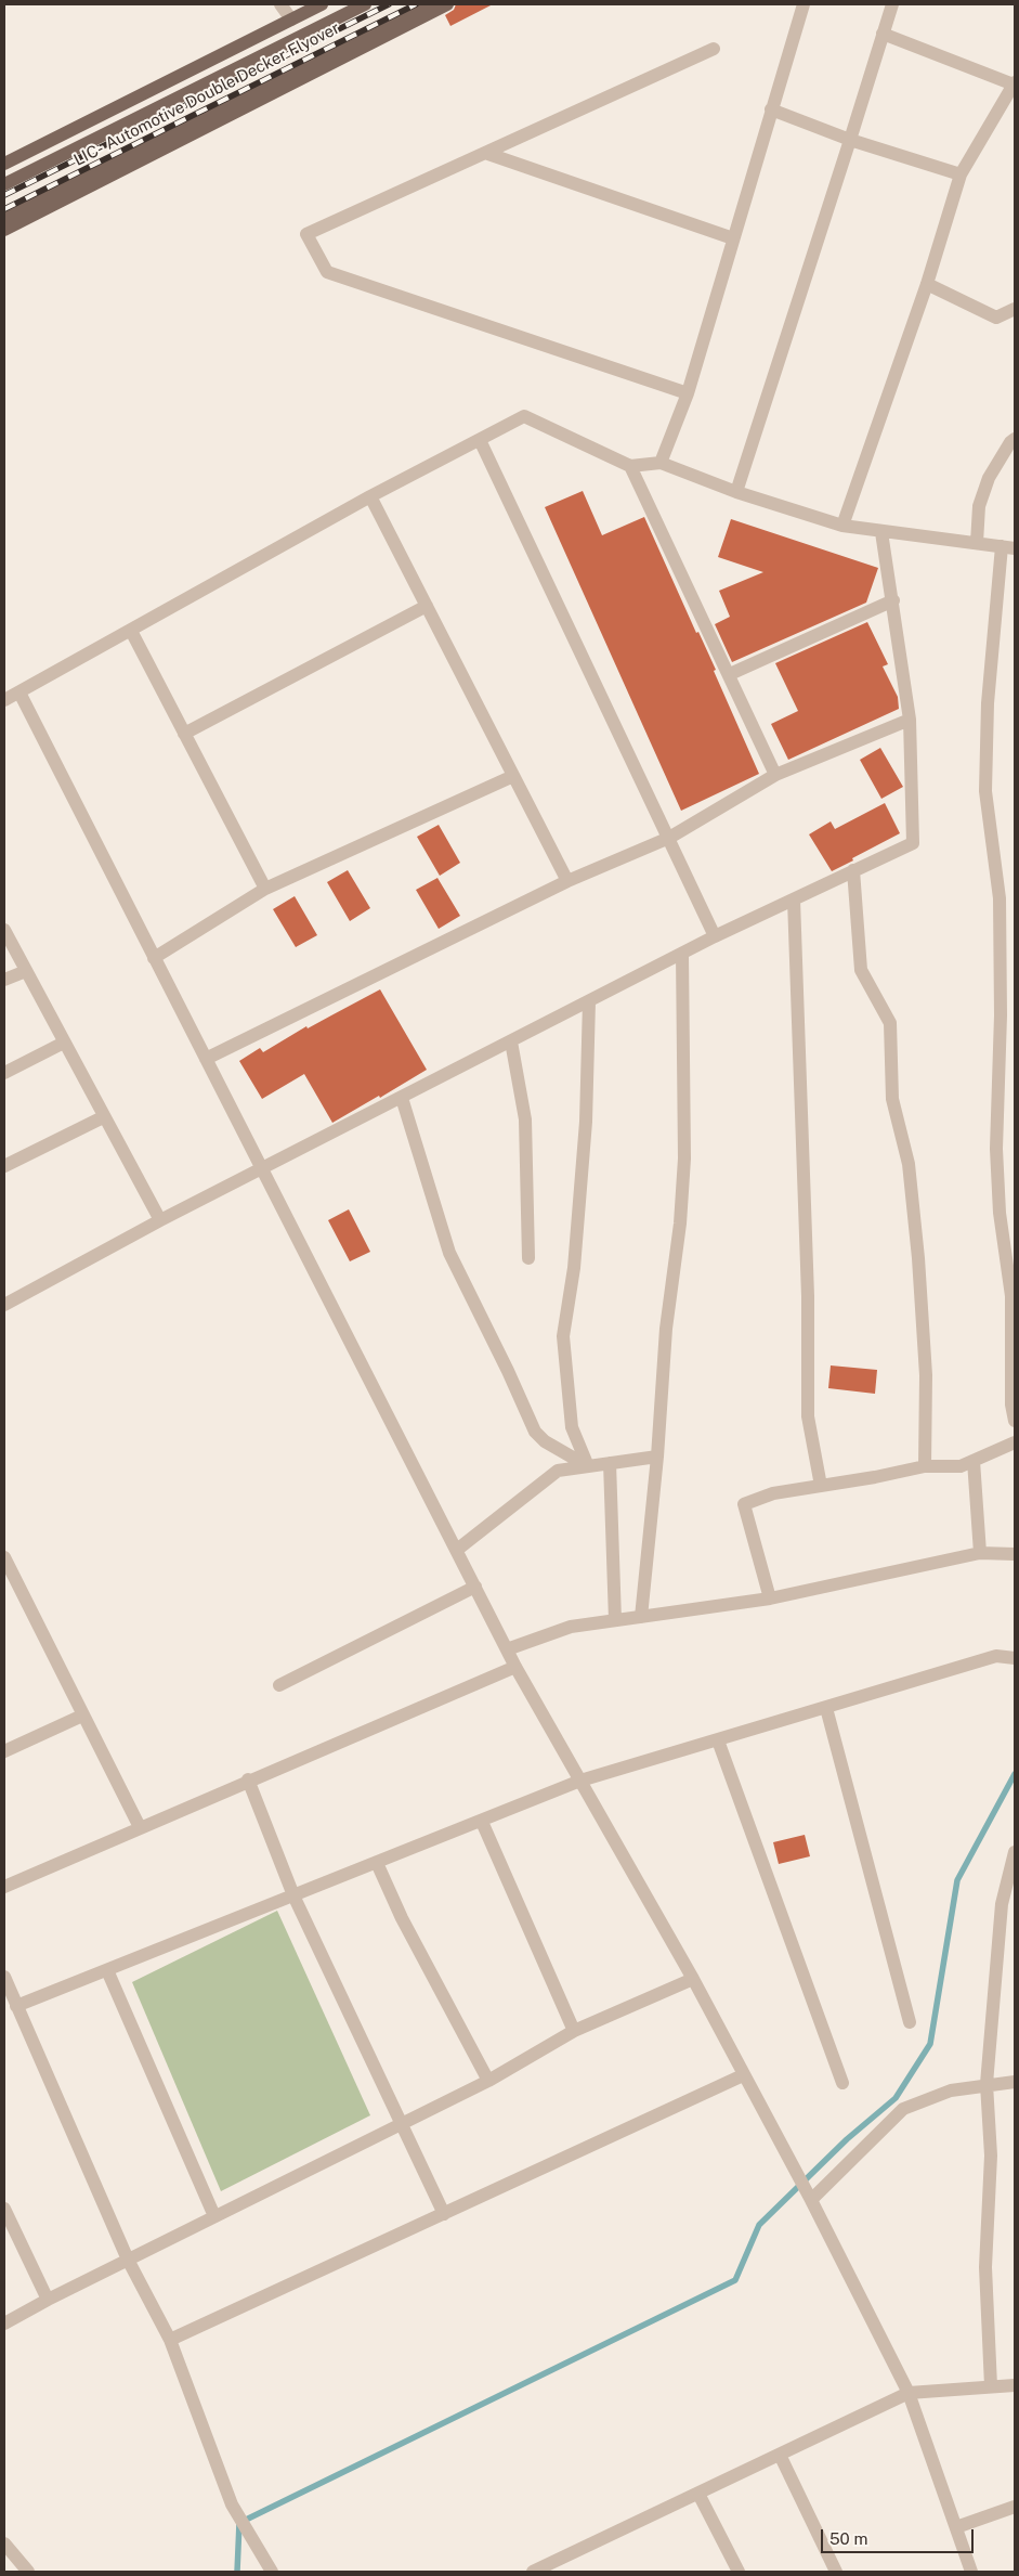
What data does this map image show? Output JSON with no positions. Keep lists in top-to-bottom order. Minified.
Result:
{"streets":{"main road":["LIC- Automotive Double Decker Flyover"]},"scale_bar":"50 m"}
